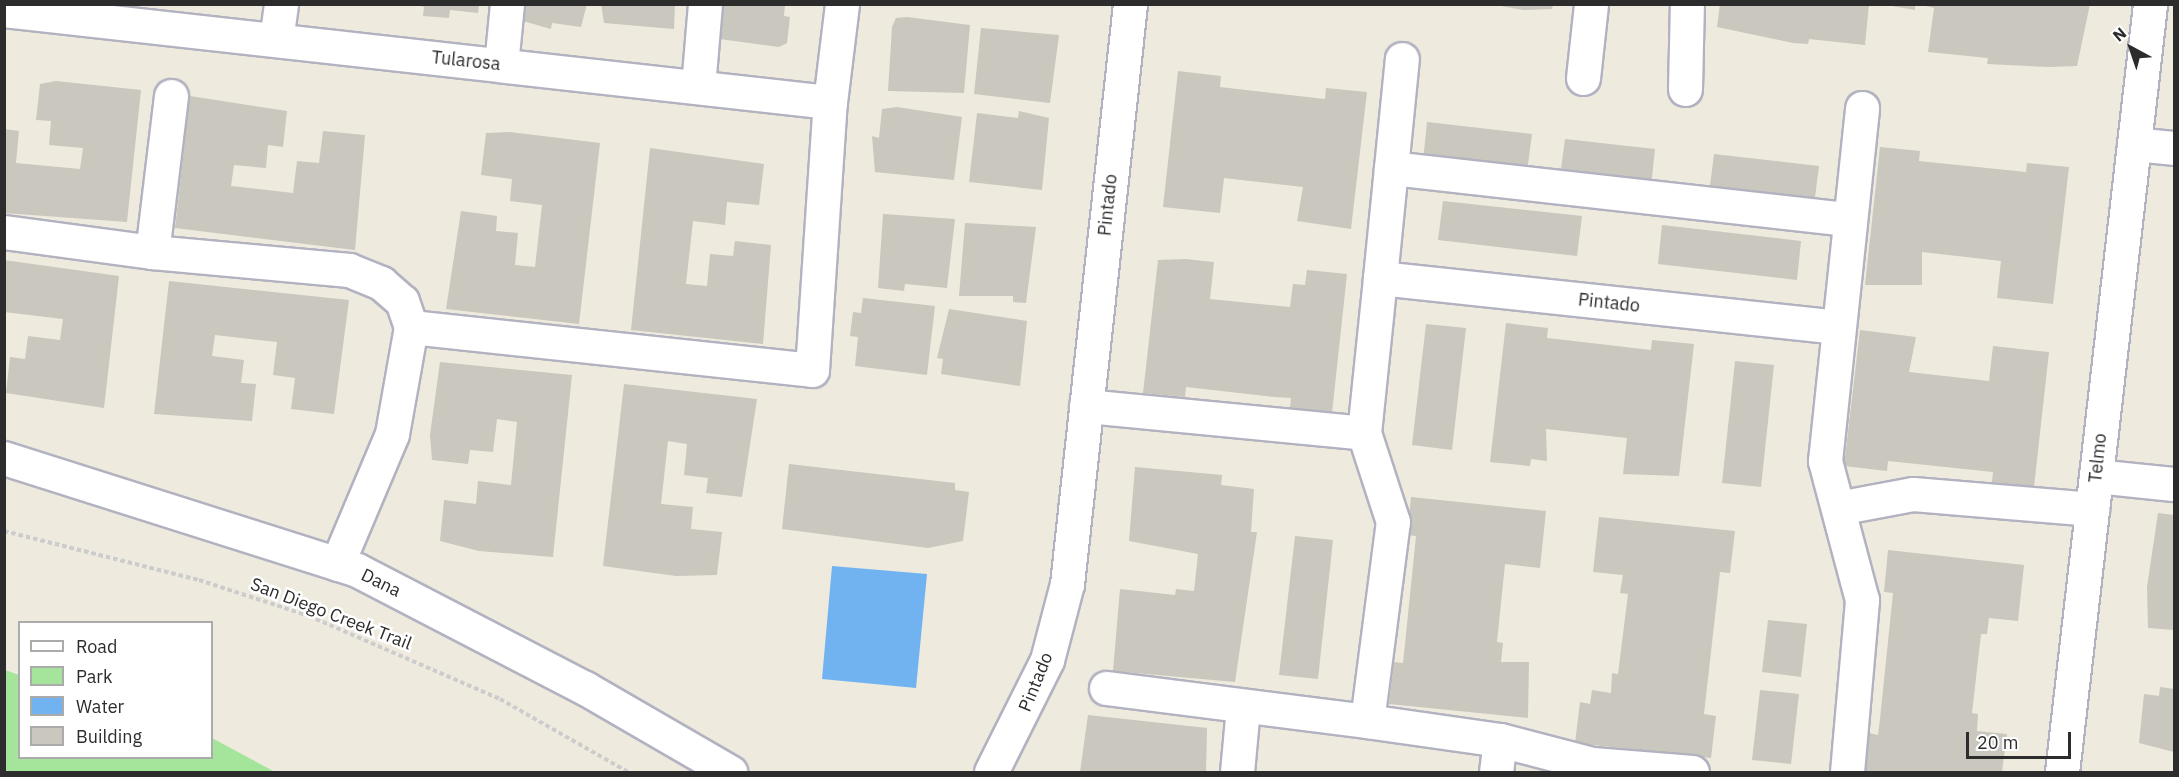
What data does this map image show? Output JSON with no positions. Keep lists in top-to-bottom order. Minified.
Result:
{"streets":{"street":["Tularosa","Pintado","Telmo","Dana"],"path":["San Diego Creek Trail"]},"legend":["Road","Park","Water","Building"],"scale_bar":"20 m","north":"top left"}
